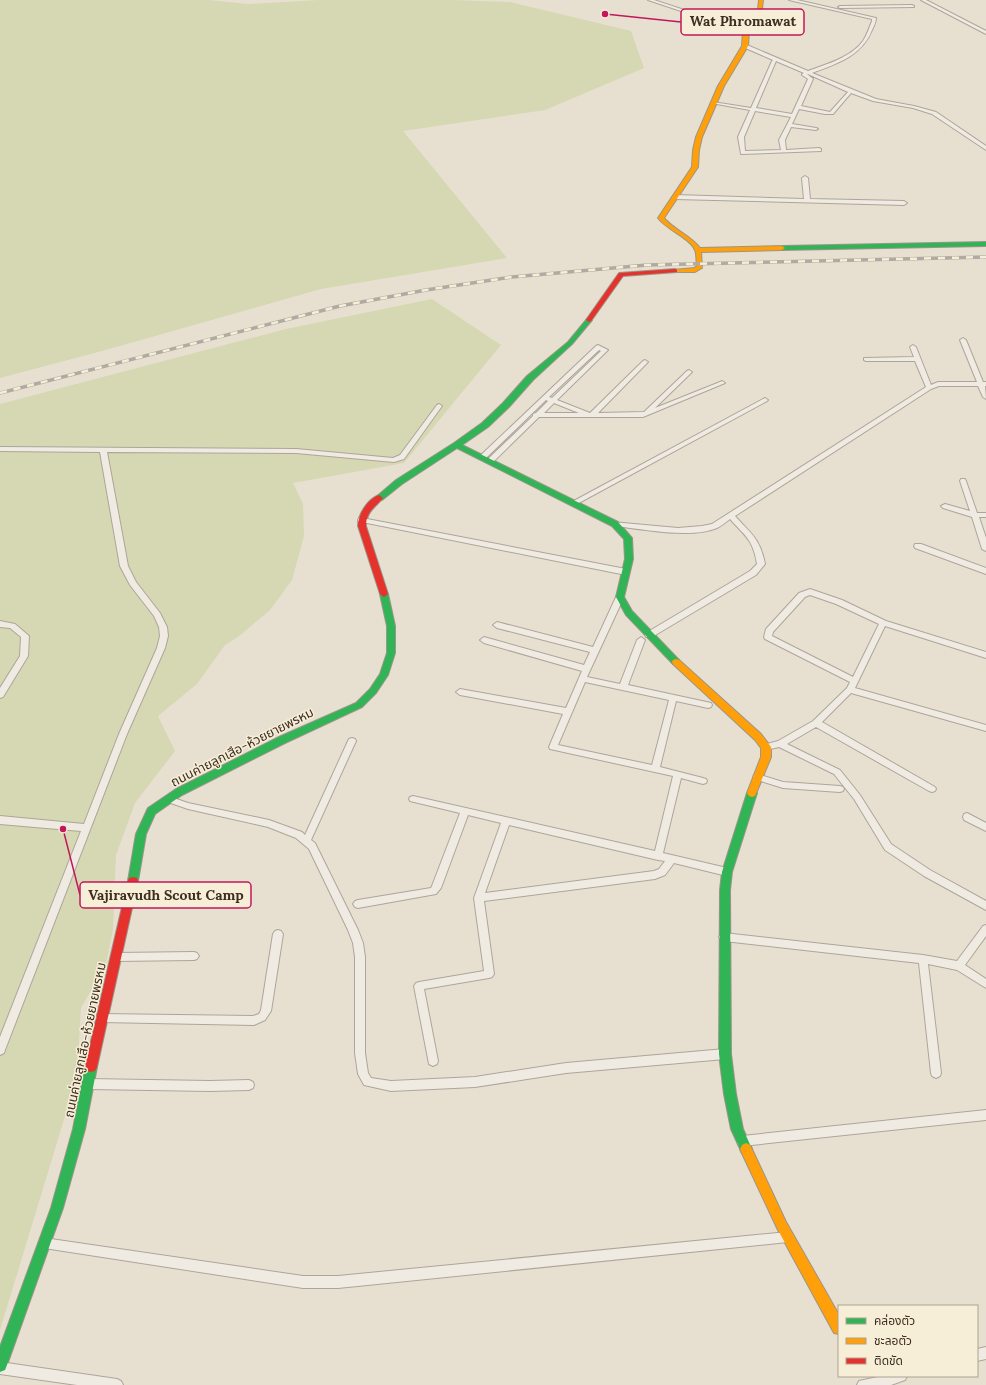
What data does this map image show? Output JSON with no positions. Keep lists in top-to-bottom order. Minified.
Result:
{"streets":{"street":["ถนนค่ายลูกเสึอ-ห้วยยายพรหม"]},"places":["Wat Phromawat","Vajiravudh Scout Camp"],"legend":["คล่องตัว","ชะลอตัว","ติดขัด"]}
